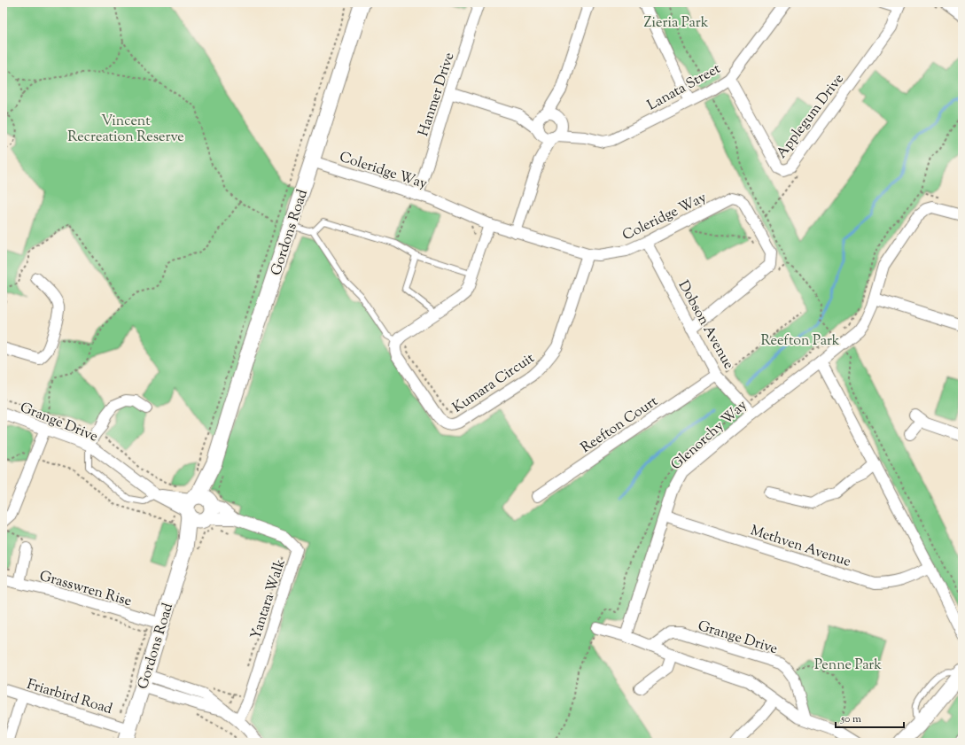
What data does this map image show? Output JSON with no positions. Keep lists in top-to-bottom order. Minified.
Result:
{"streets":{"street":["Lanata Street","Hanmer Drive","Applegum Drive","Coleridge Way","Gordons Road","Dobson Avenue","Kumara Circuit","Grange Drive","Reefton Court","Glenorchy Way","Methven Avenue","Grasswren Rise","Yantara Walk","Friarbird Road"]},"crossings":[["Lanata Street","Applegum Drive"],["Hanmer Drive","Coleridge Way"],["Coleridge Way","Gordons Road"],["Coleridge Way","Dobson Avenue"],["Coleridge Way","Kumara Circuit"],["Gordons Road","Grange Drive"],["Gordons Road","Grasswren Rise"],["Gordons Road","Yantara Walk"],["Gordons Road","Friarbird Road"],["Dobson Avenue","Reefton Court"],["Dobson Avenue","Glenorchy Way"],["Grange Drive","Yantara Walk"],["Glenorchy Way","Methven Avenue"]],"parks":["Zieria Park","Vincent Recreation Reserve","Reefton Park","Penne Park"],"scale_bar":"50 m"}
